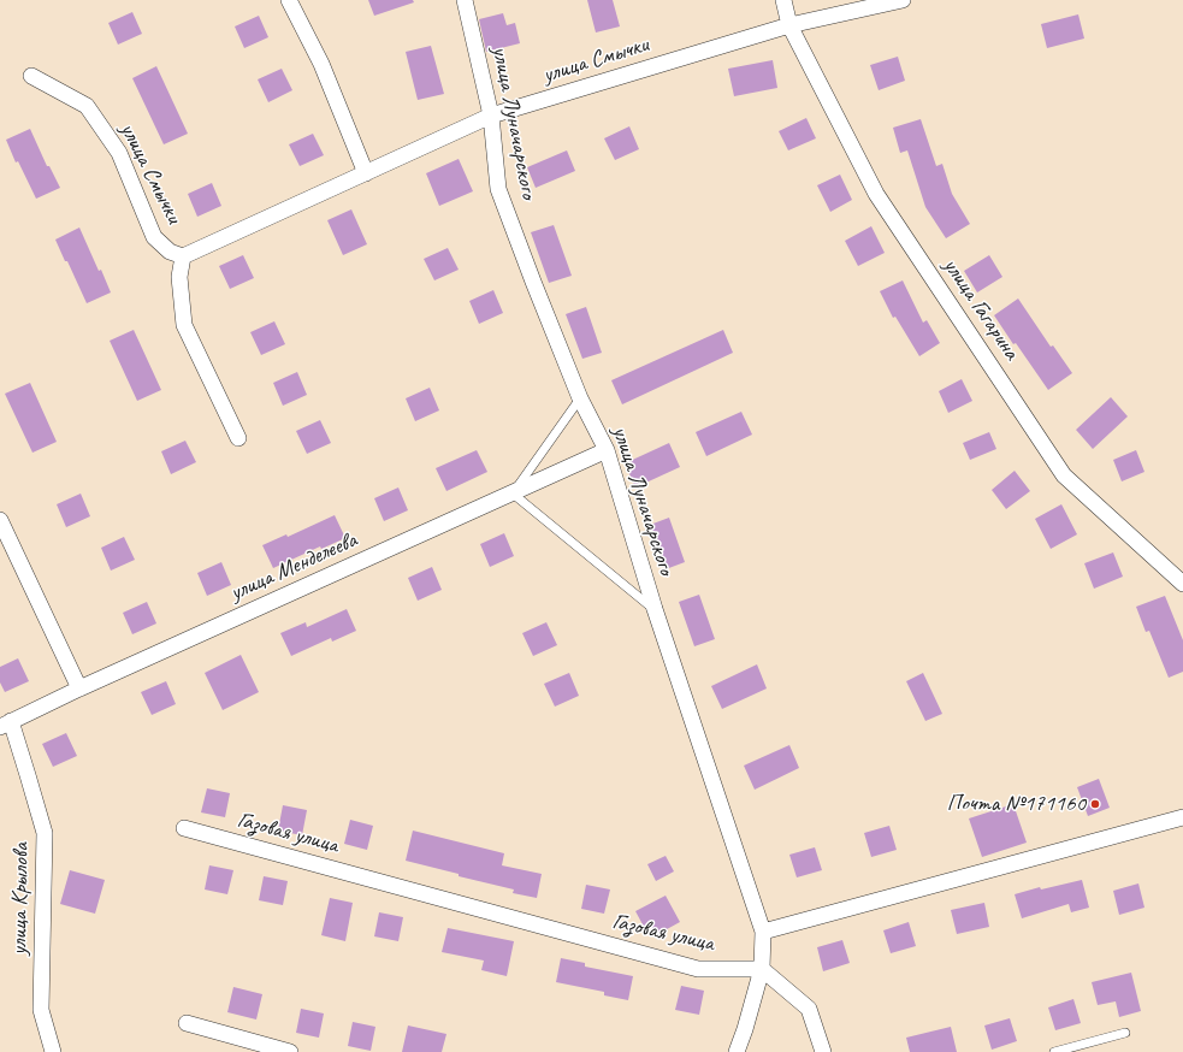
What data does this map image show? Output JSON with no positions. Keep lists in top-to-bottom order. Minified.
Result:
{"streets":{"street":["улица Смычки","улица Луначарского","улица Гагарина","улица Менделеева","Газовая улица","улица Крылова"]},"crossings":[["улица Смычки","улица Луначарского"],["улица Смычки","улица Гагарина"],["улица Луначарского","улица Менделеева"],["улица Менделеева","улица Крылова"]],"places":["Почта №171160"]}
